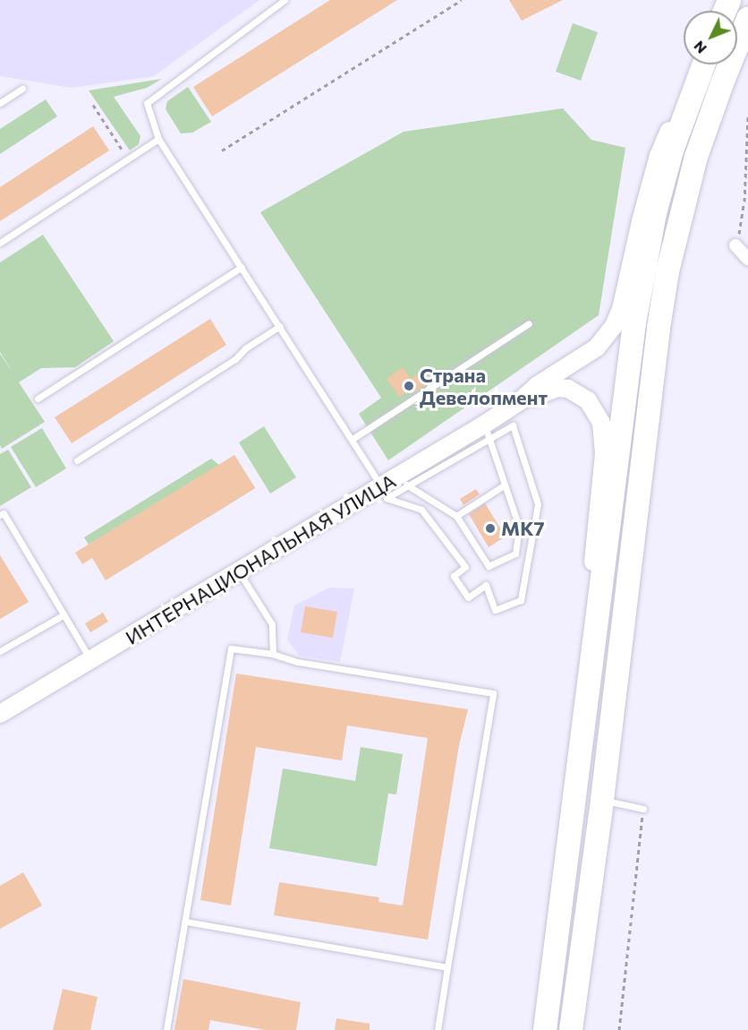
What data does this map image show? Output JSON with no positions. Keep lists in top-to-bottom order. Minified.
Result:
{"streets":{"street":["ИНТЕРНАЦИОНАЛЬНАЯ УЛИЦА"]},"places":["Страна Девелопмент","МК7"],"north":"bottom left"}
